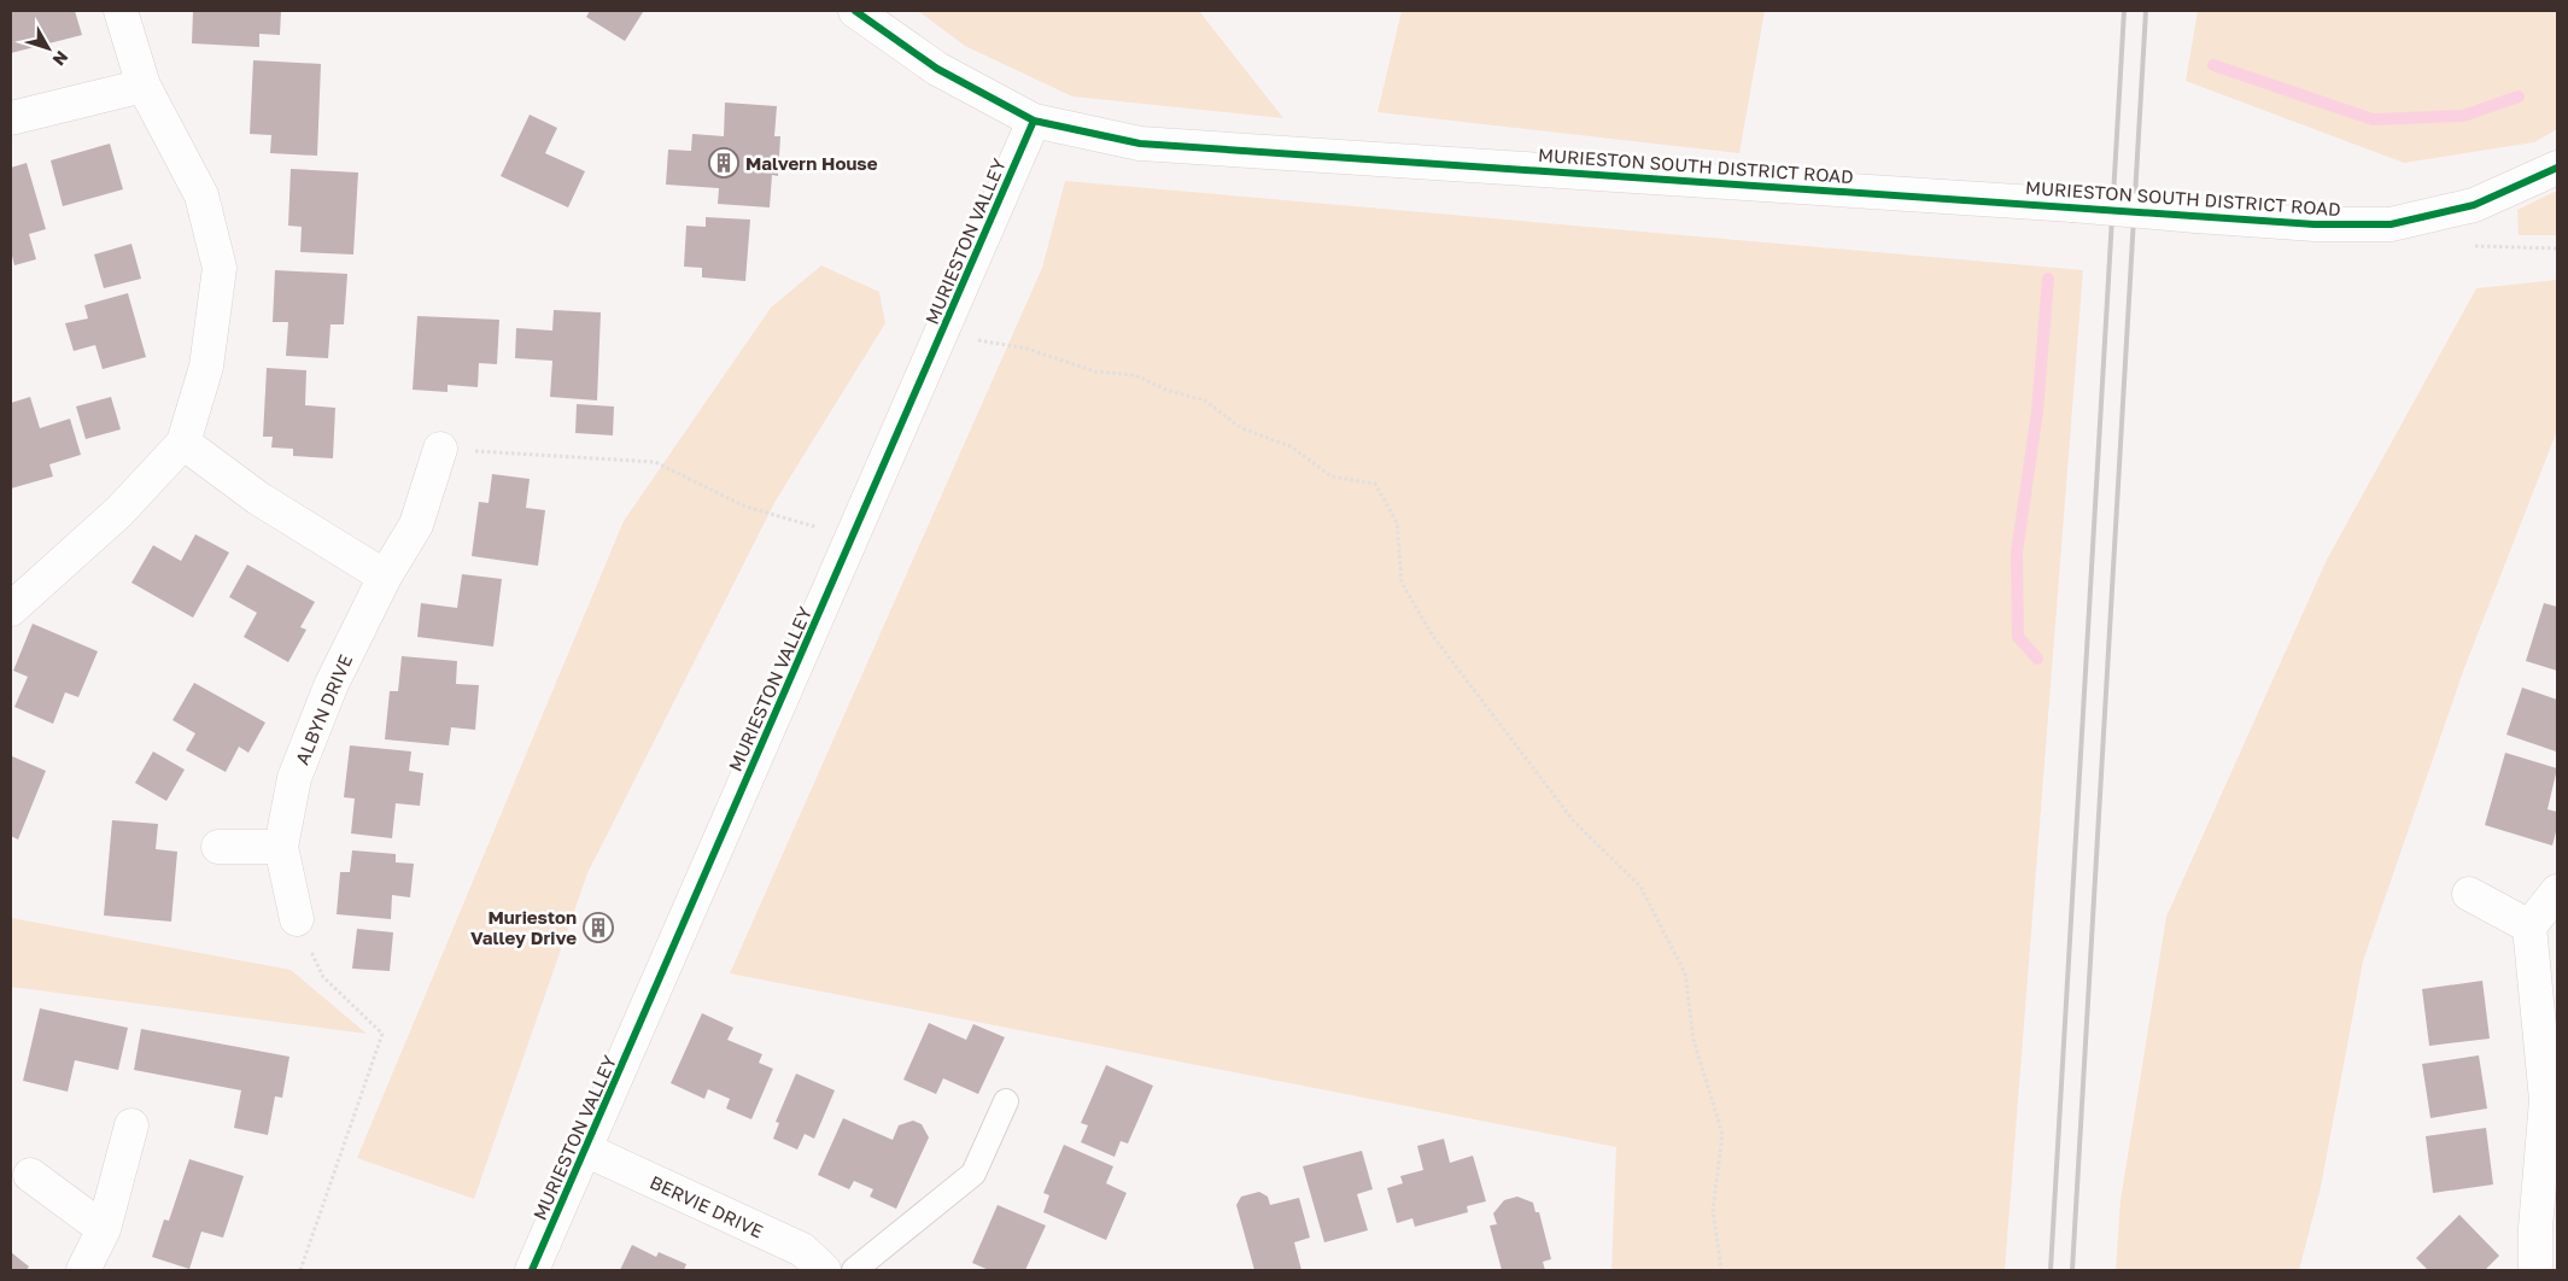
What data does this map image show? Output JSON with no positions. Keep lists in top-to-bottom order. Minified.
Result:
{"streets":{"street":["MURIESTON SOUTH DISTRICT ROAD","MURIESTON VALLEY","ALBYN DRIVE","BERVIE DRIVE"]},"crossings":[["MURIESTON SOUTH DISTRICT ROAD","MURIESTON VALLEY"],["MURIESTON VALLEY","BERVIE DRIVE"]],"places":{"building":["Malvern House","Murieston Valley Drive"]},"north":"bottom right"}
